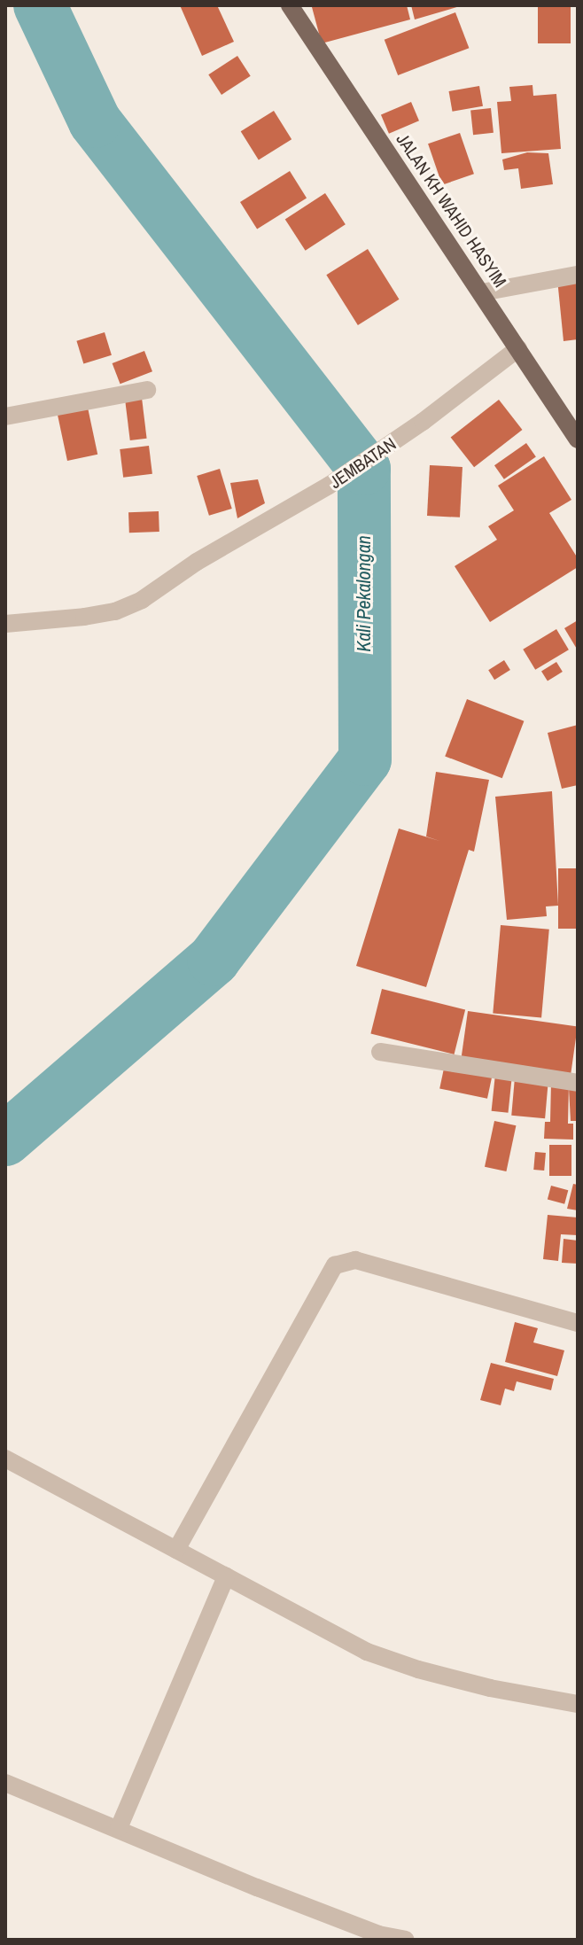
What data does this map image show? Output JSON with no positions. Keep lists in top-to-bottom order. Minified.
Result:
{"streets":{"main road":["JALAN KH WAHID HASYIM"],"street":["JEMBATAN"]},"crossings":[["JALAN KH WAHID HASYIM","JEMBATAN"]],"water":["Kali Pekalongan"]}
